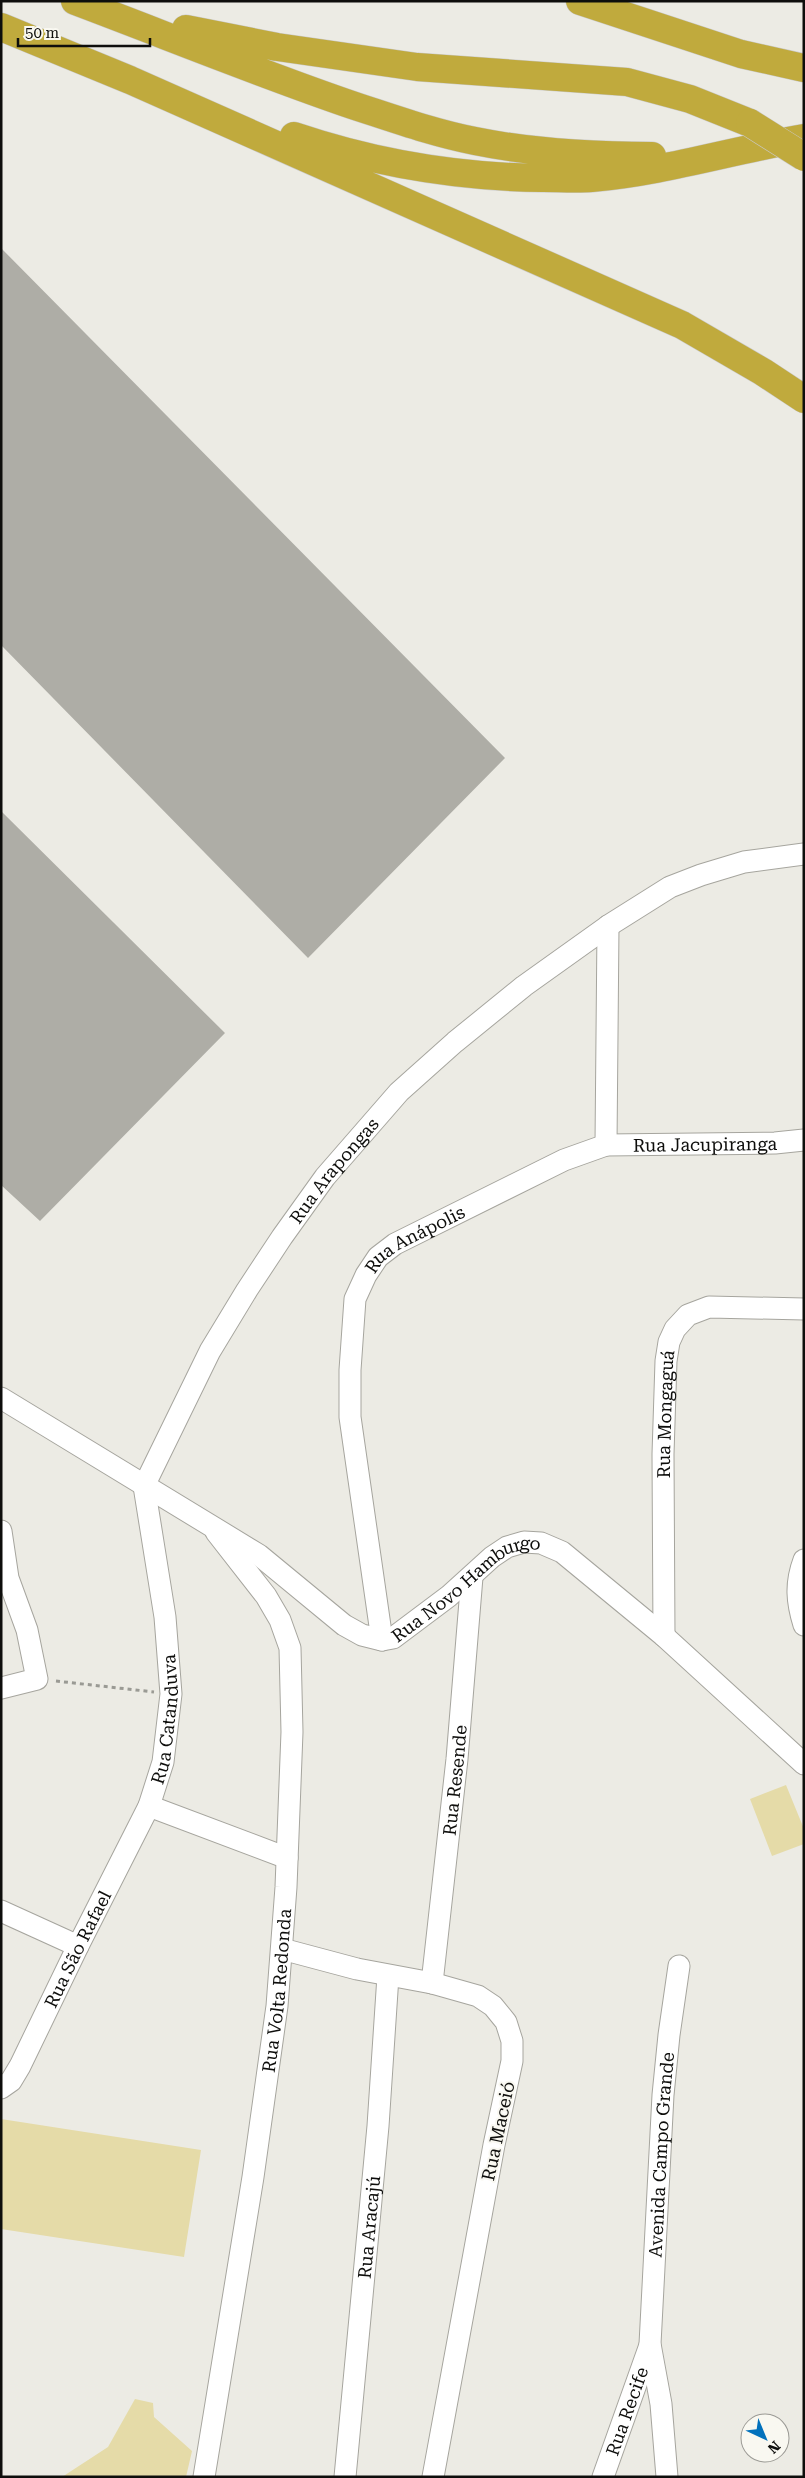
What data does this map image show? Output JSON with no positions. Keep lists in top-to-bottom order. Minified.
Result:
{"streets":{"street":["Rua Jacupiranga","Rua Arapongas","Rua Anápolis","Rua Mongaguá","Rua Novo Hamburgo","Rua Catanduva","Rua Resende","Rua São Rafael","Rua Volta Redonda","Rua Maceió","Avenida Campo Grande","Rua Aracajú","Rua Recife"]},"crossings":[["Rua Jacupiranga","Rua Anápolis"],["Rua Arapongas","Rua Novo Hamburgo"],["Rua Arapongas","Rua Catanduva"],["Rua Anápolis","Rua Novo Hamburgo"],["Rua Mongaguá","Rua Novo Hamburgo"],["Rua Novo Hamburgo","Rua Catanduva"],["Rua Novo Hamburgo","Rua Resende"],["Rua Novo Hamburgo","Rua Volta Redonda"],["Rua Catanduva","Rua São Rafael"],["Rua Catanduva","Rua Volta Redonda"],["Rua Resende","Rua Maceió"],["Rua Volta Redonda","Rua Maceió"],["Rua Maceió","Rua Aracajú"],["Avenida Campo Grande","Rua Recife"]],"scale_bar":"50 m","north":"bottom right"}
